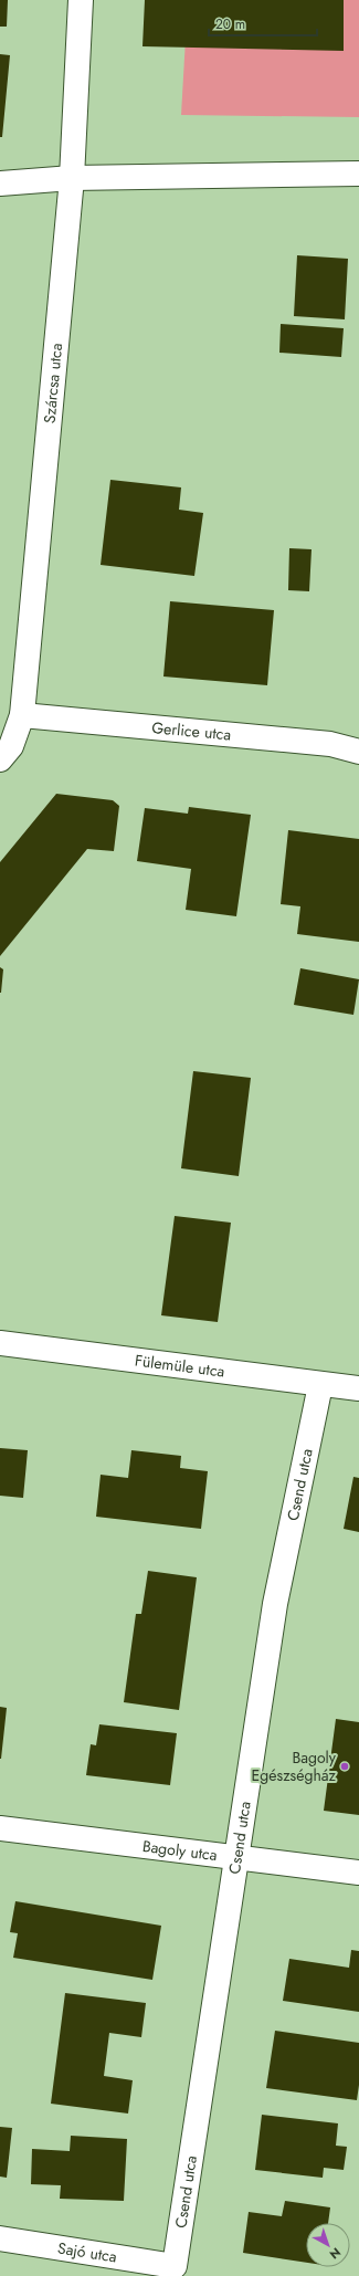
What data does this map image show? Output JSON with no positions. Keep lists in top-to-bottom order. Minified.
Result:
{"streets":{"street":["Szárcsa utca","Gerlice utca","Fülemüle utca","Csend utca","Bagoly utca","Sajó utca"]},"crossings":[["Szárcsa utca","Gerlice utca"],["Fülemüle utca","Csend utca"],["Csend utca","Bagoly utca"],["Csend utca","Sajó utca"]],"places":["Bagoly Egészségház"],"scale_bar":"20 m","north":"bottom right"}
